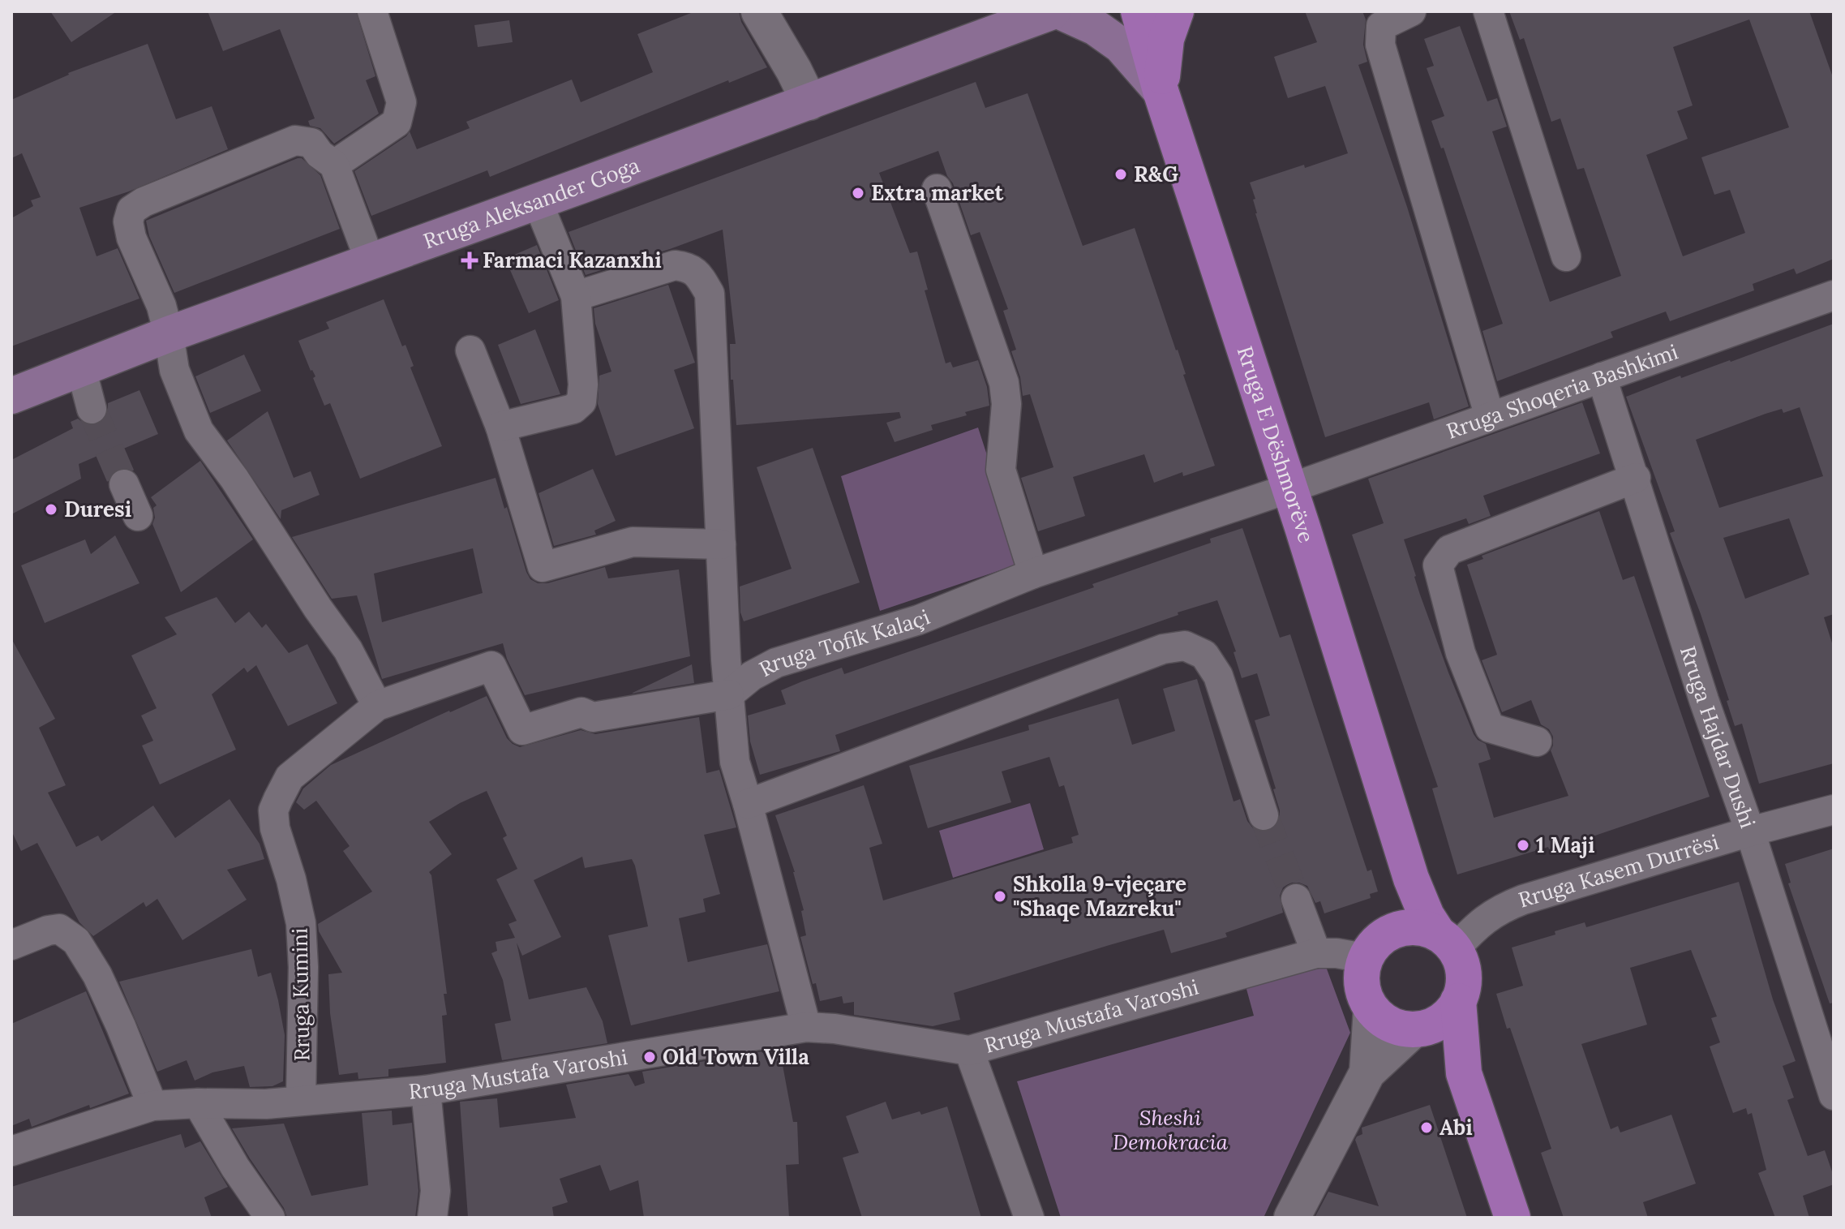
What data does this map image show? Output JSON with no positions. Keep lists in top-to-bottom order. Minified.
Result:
{"streets":{"main road":["Rruga Aleksander Goga","Rruga E Dëshmorëve"],"street":["Rruga Shoqeria Bashkimi","Rruga Tofik Kalaçi","Rruga Hajdar Dushi","Rruga Kasem Durrësi","Rruga Kumini","Rruga Mustafa Varoshi"]},"crossings":[["Rruga Shoqeria Bashkimi","Rruga E Dëshmorëve"],["Rruga Shoqeria Bashkimi","Rruga Tofik Kalaçi"],["Rruga Shoqeria Bashkimi","Rruga Hajdar Dushi"],["Rruga E Dëshmorëve","Rruga Tofik Kalaçi"],["Rruga E Dëshmorëve","Rruga Kasem Durrësi"],["Rruga E Dëshmorëve","Rruga Mustafa Varoshi"],["Rruga Hajdar Dushi","Rruga Kasem Durrësi"],["Rruga Kasem Durrësi","Rruga Mustafa Varoshi"],["Rruga Kumini","Rruga Mustafa Varoshi"]],"parks":["Sheshi Demokracia"],"places":{"other":["R&G","Extra market","Duresi","1 Maji","Shkolla 9-vjeçare \"Shaqe Mazreku\"","Old Town Villa","Abi"],"health":["Farmaci Kazanxhi"]}}
